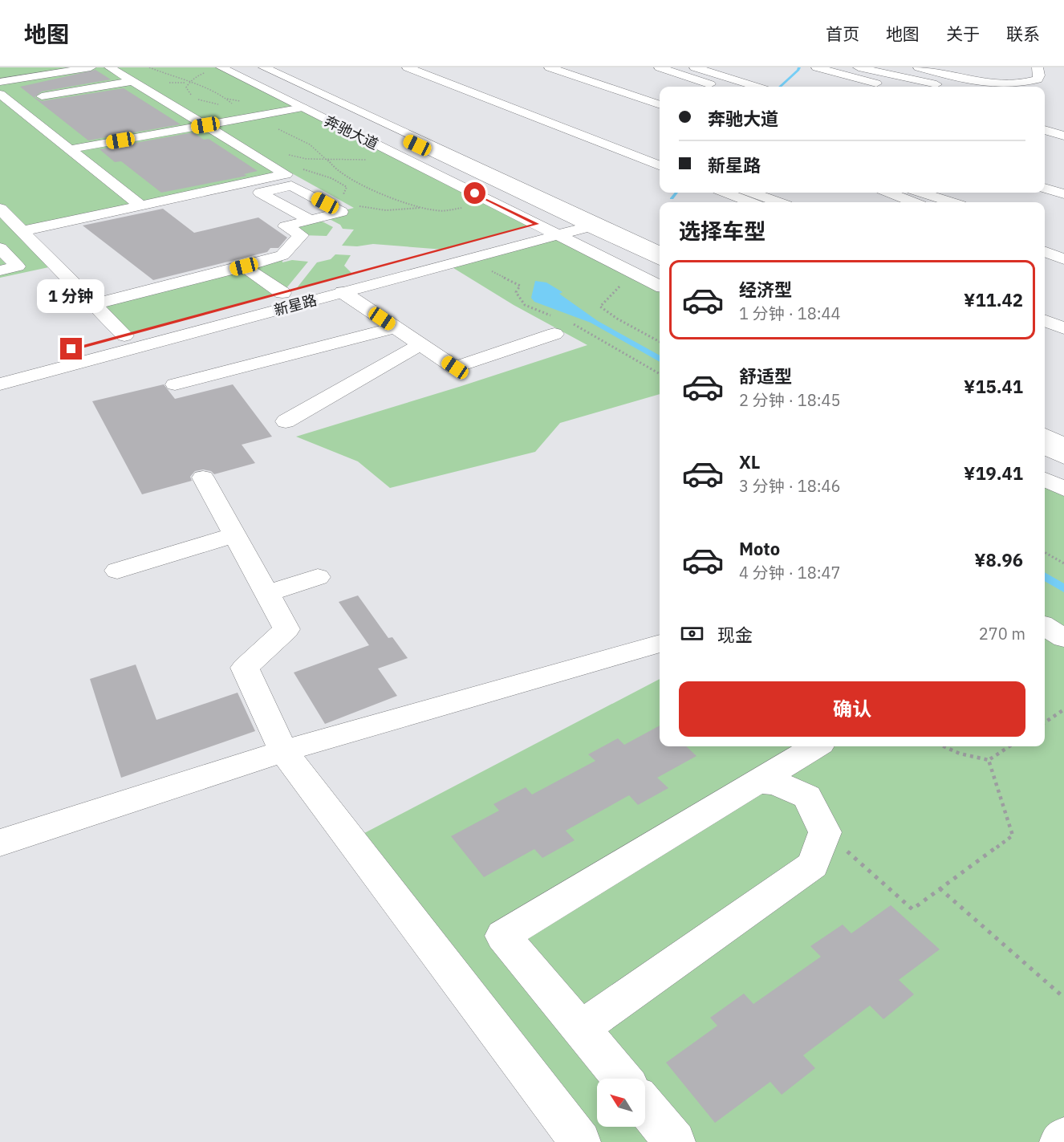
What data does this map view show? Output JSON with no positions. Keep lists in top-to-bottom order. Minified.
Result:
{"streets":{"main road":["奔驰大道","新星路"]},"crossings":[["奔驰大道","新星路"]],"north":"top left","page":{"header":"地图","nav":["首页","地图","关于","联系"],"banner":["奔驰大道","新星路"],"heading":"选择车型","list":[{"name":"经济型","note":"1 分钟 · 18:44","value":"¥11.42"},{"name":"舒适型","note":"2 分钟 · 18:45","value":"¥15.41"},{"name":"XL","note":"3 分钟 · 18:46","value":"¥19.41"},{"name":"Moto","note":"4 分钟 · 18:47","value":"¥8.96"}],"bubble":"1 分钟","pay":["现金","270 m"],"buttons":"确认"}}
